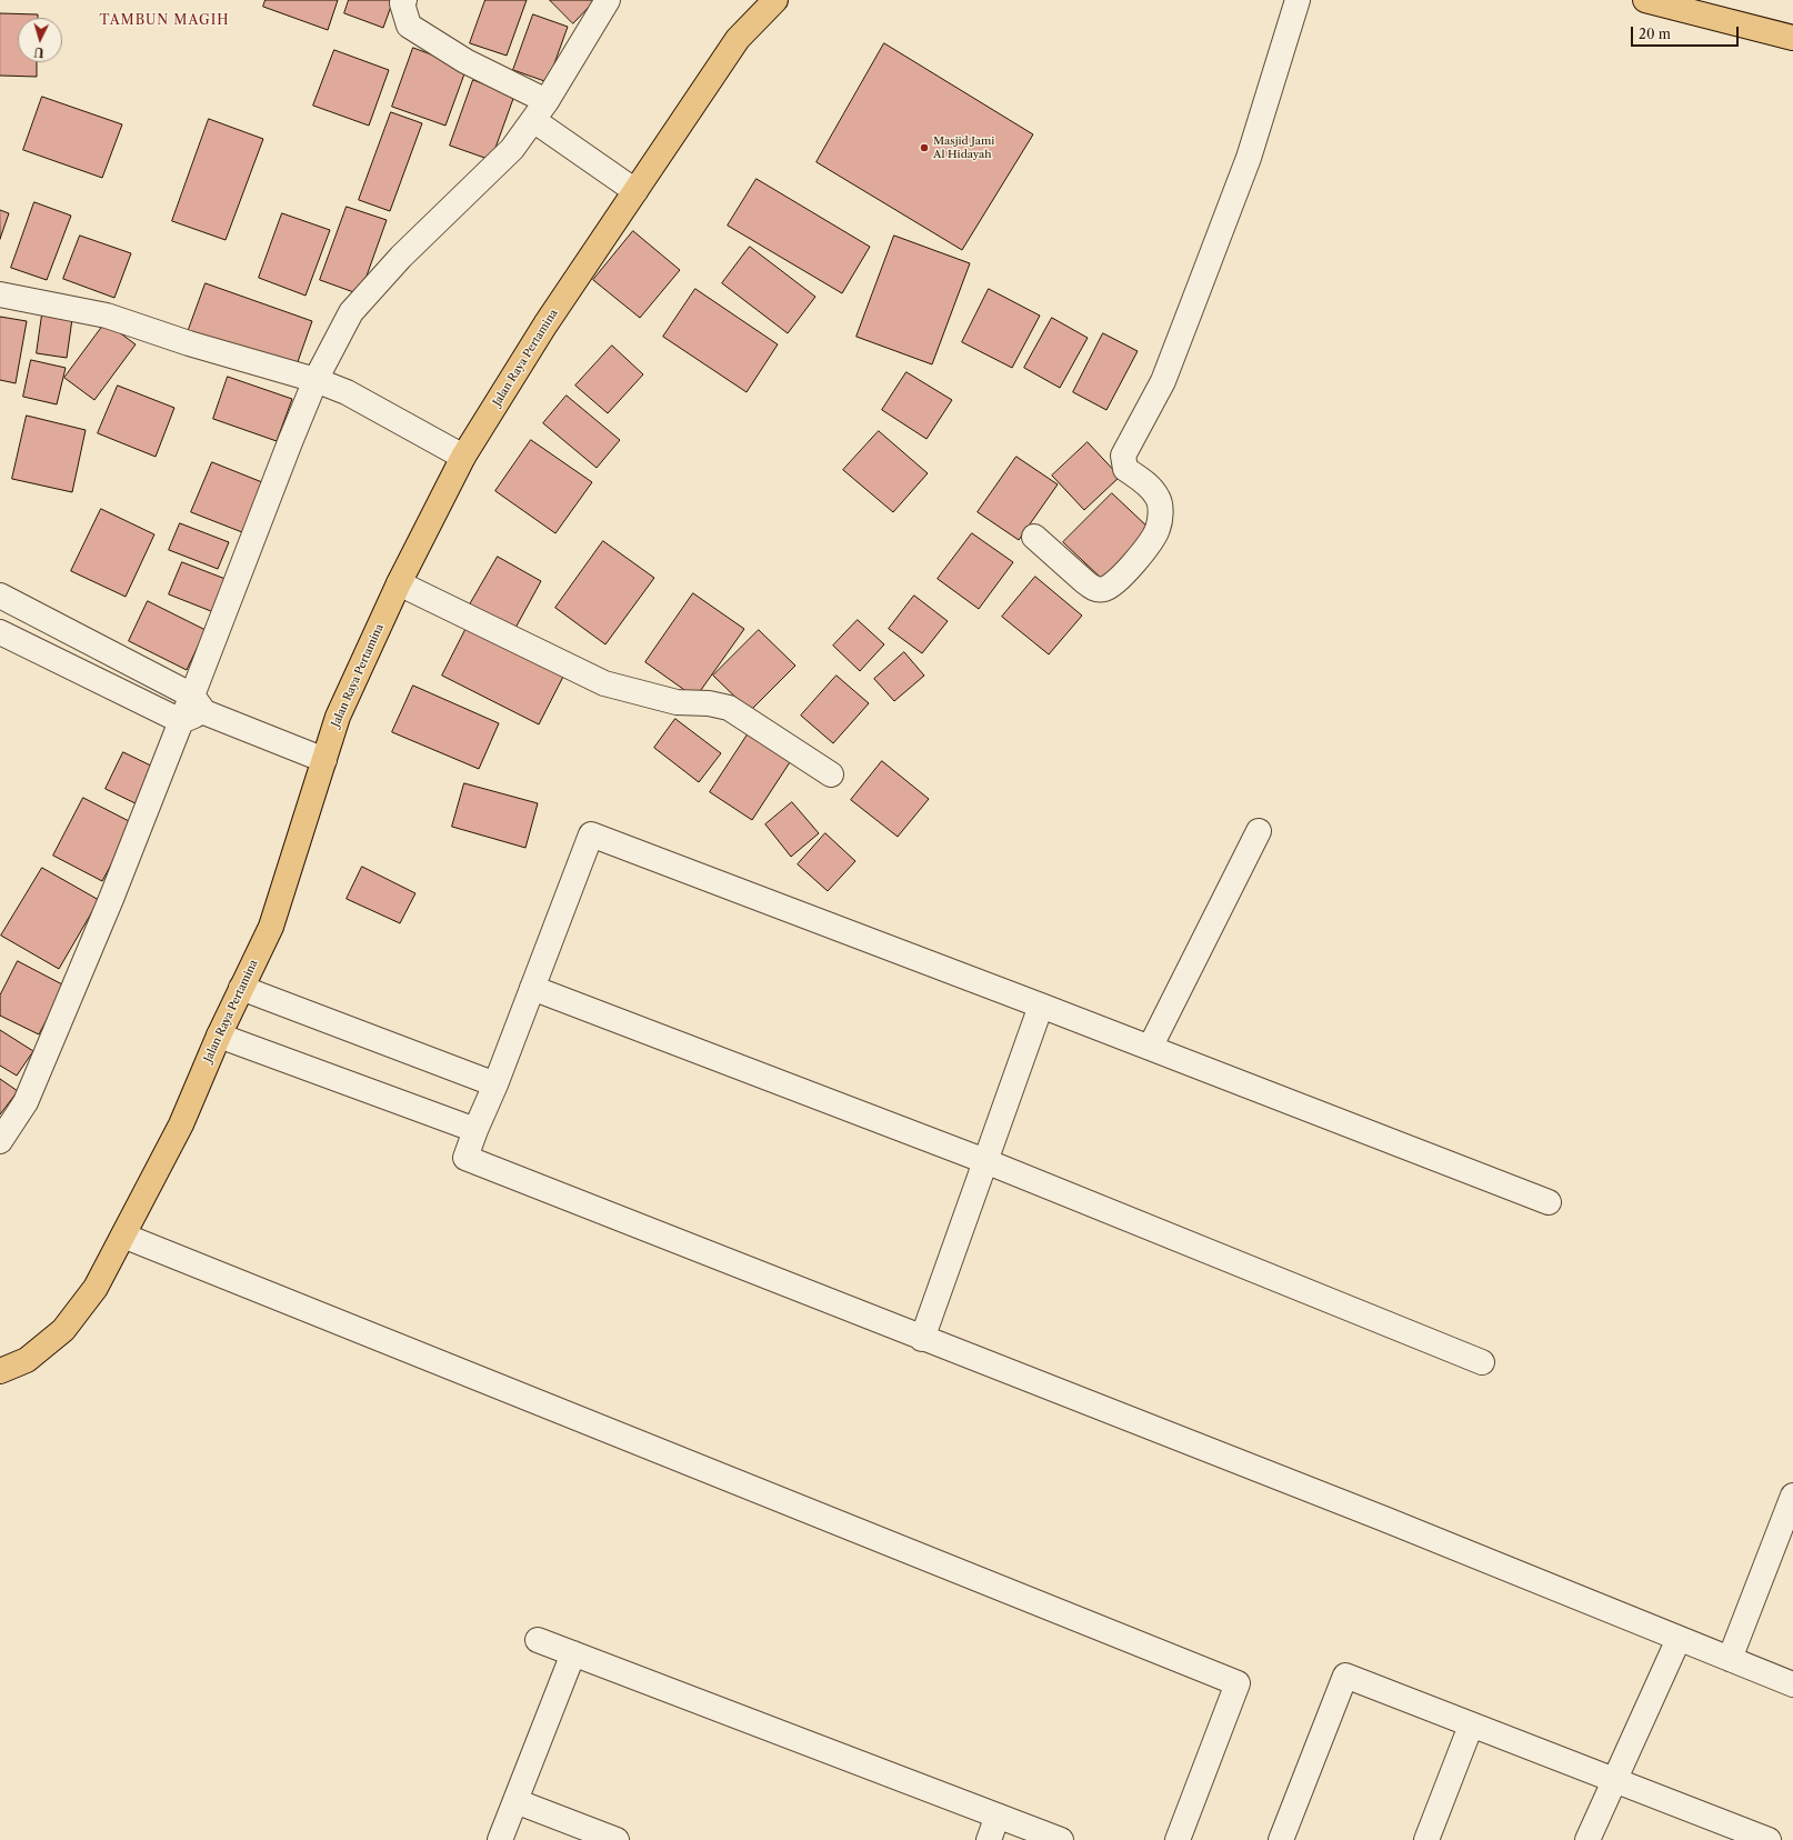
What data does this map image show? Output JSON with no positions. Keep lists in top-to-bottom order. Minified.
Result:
{"streets":{"main road":["Jalan Raya Pertamina"]},"districts":["TAMBUN MAGIH"],"places":["Masjid Jami Al Hidayah"],"scale_bar":"20 m","north":"bottom"}
